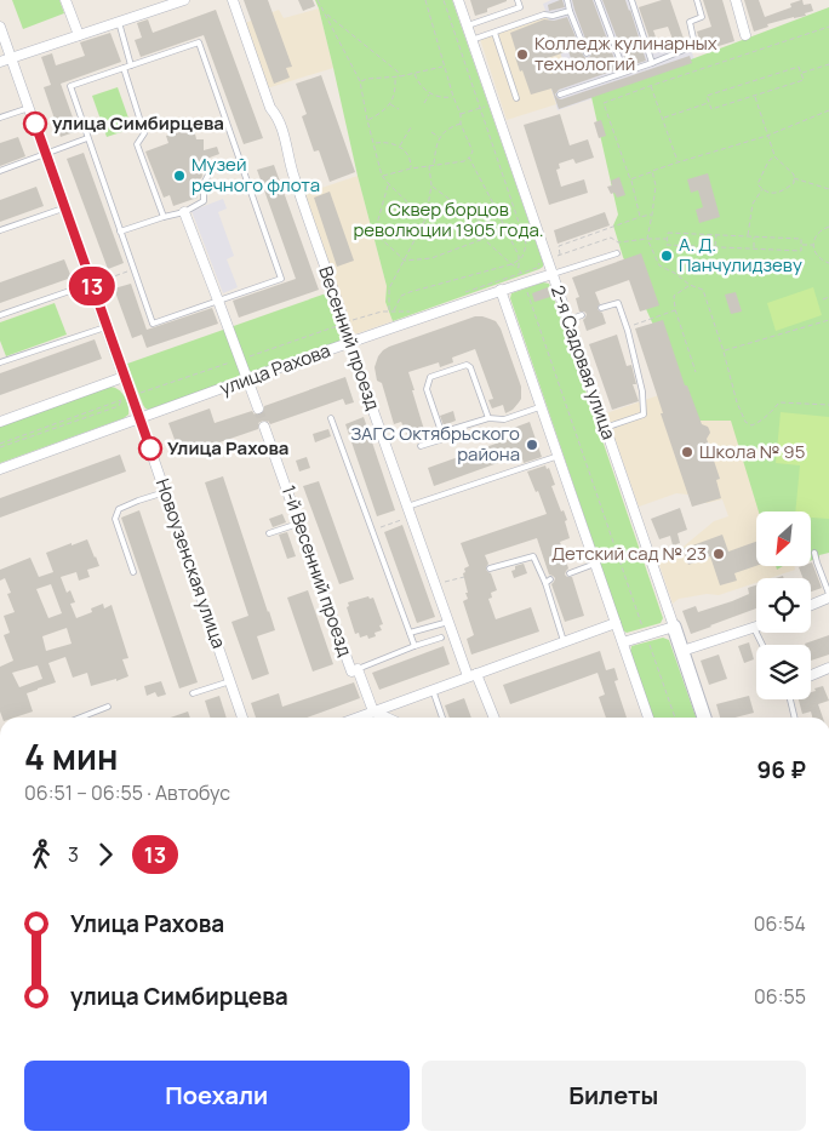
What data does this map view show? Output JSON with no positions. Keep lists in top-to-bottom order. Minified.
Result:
{"streets":{"street":["Весенний проезд","2-я Садовая улица","улица Рахова","Новоузенская улица","1-й Весенний проезд"]},"crossings":[["Весенний проезд","улица Рахова"],["2-я Садовая улица","улица Рахова"],["улица Рахова","Новоузенская улица"]],"parks":["Сквер борцов революции 1905 года."],"places":["Колледж кулинарных технологий","улица Симбирцева","Музей речного флота","А. Д. Панчулидзеву","ЗАГС Октябрьского района","Улица Рахова","Школа № 95","Детский сад № 23"],"lines":["bus line 13"],"north":"bottom left","page":{"on_map":"13","heading":["4 мин","06:51 – 06:55 · Автобус","96 ₽"],"legs":["3","13"],"list":[{"name":"Улица Рахова","value":"06:54"},{"name":"улица Симбирцева","value":"06:55"}],"buttons":["Поехали","Билеты"]}}
